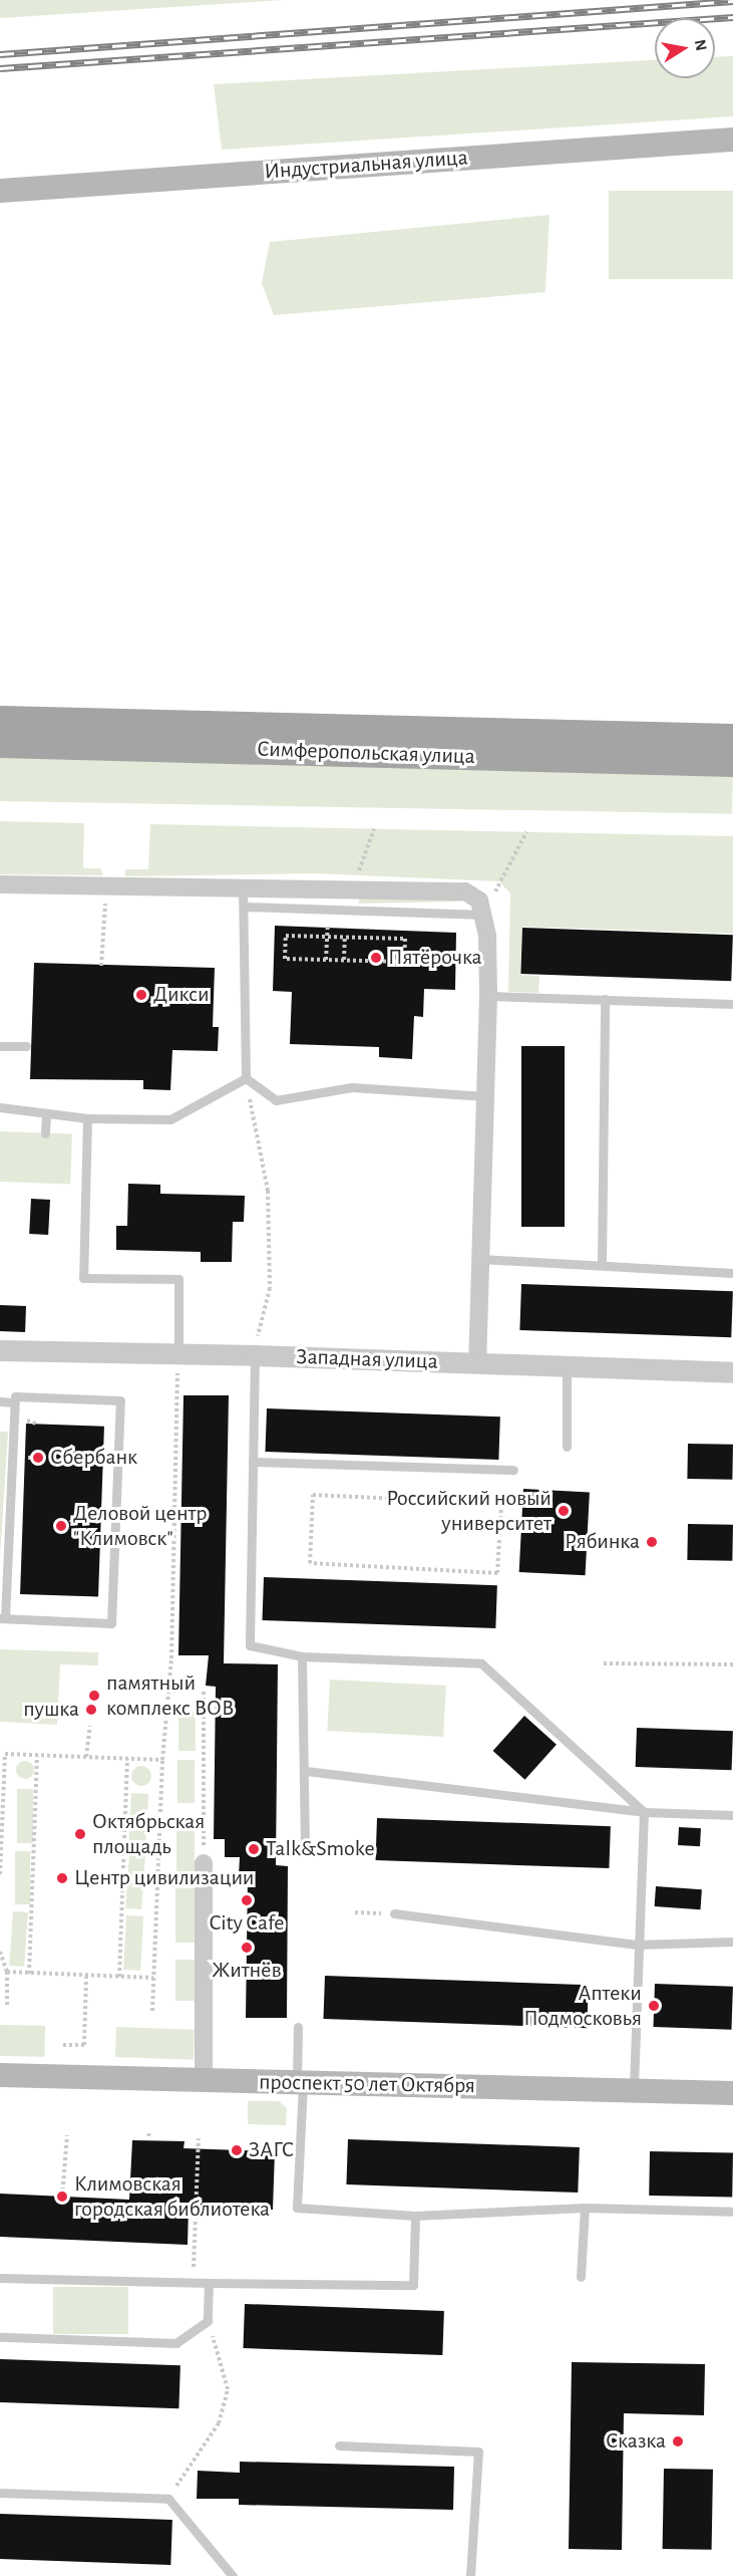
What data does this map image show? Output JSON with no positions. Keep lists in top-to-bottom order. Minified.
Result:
{"streets":{"main road":["Индустриальная улица","Симферопольская улица","проспект 50 лет Октября"],"street":["Западная улица"]},"places":["Пятёрочка","Дикси","Сбербанк","Российский новый университет","Деловой центр \"Климовск\"","Рябинка","памятный комплекс ВОВ","пушка","Октябрьская площадь","Talk&Smoke","Центр цивилизации","City Cafe","Житнёв","Аптеки Подмосковья","ЗАГС","Климовская городская библиотека","Сказка"],"north":"right"}
